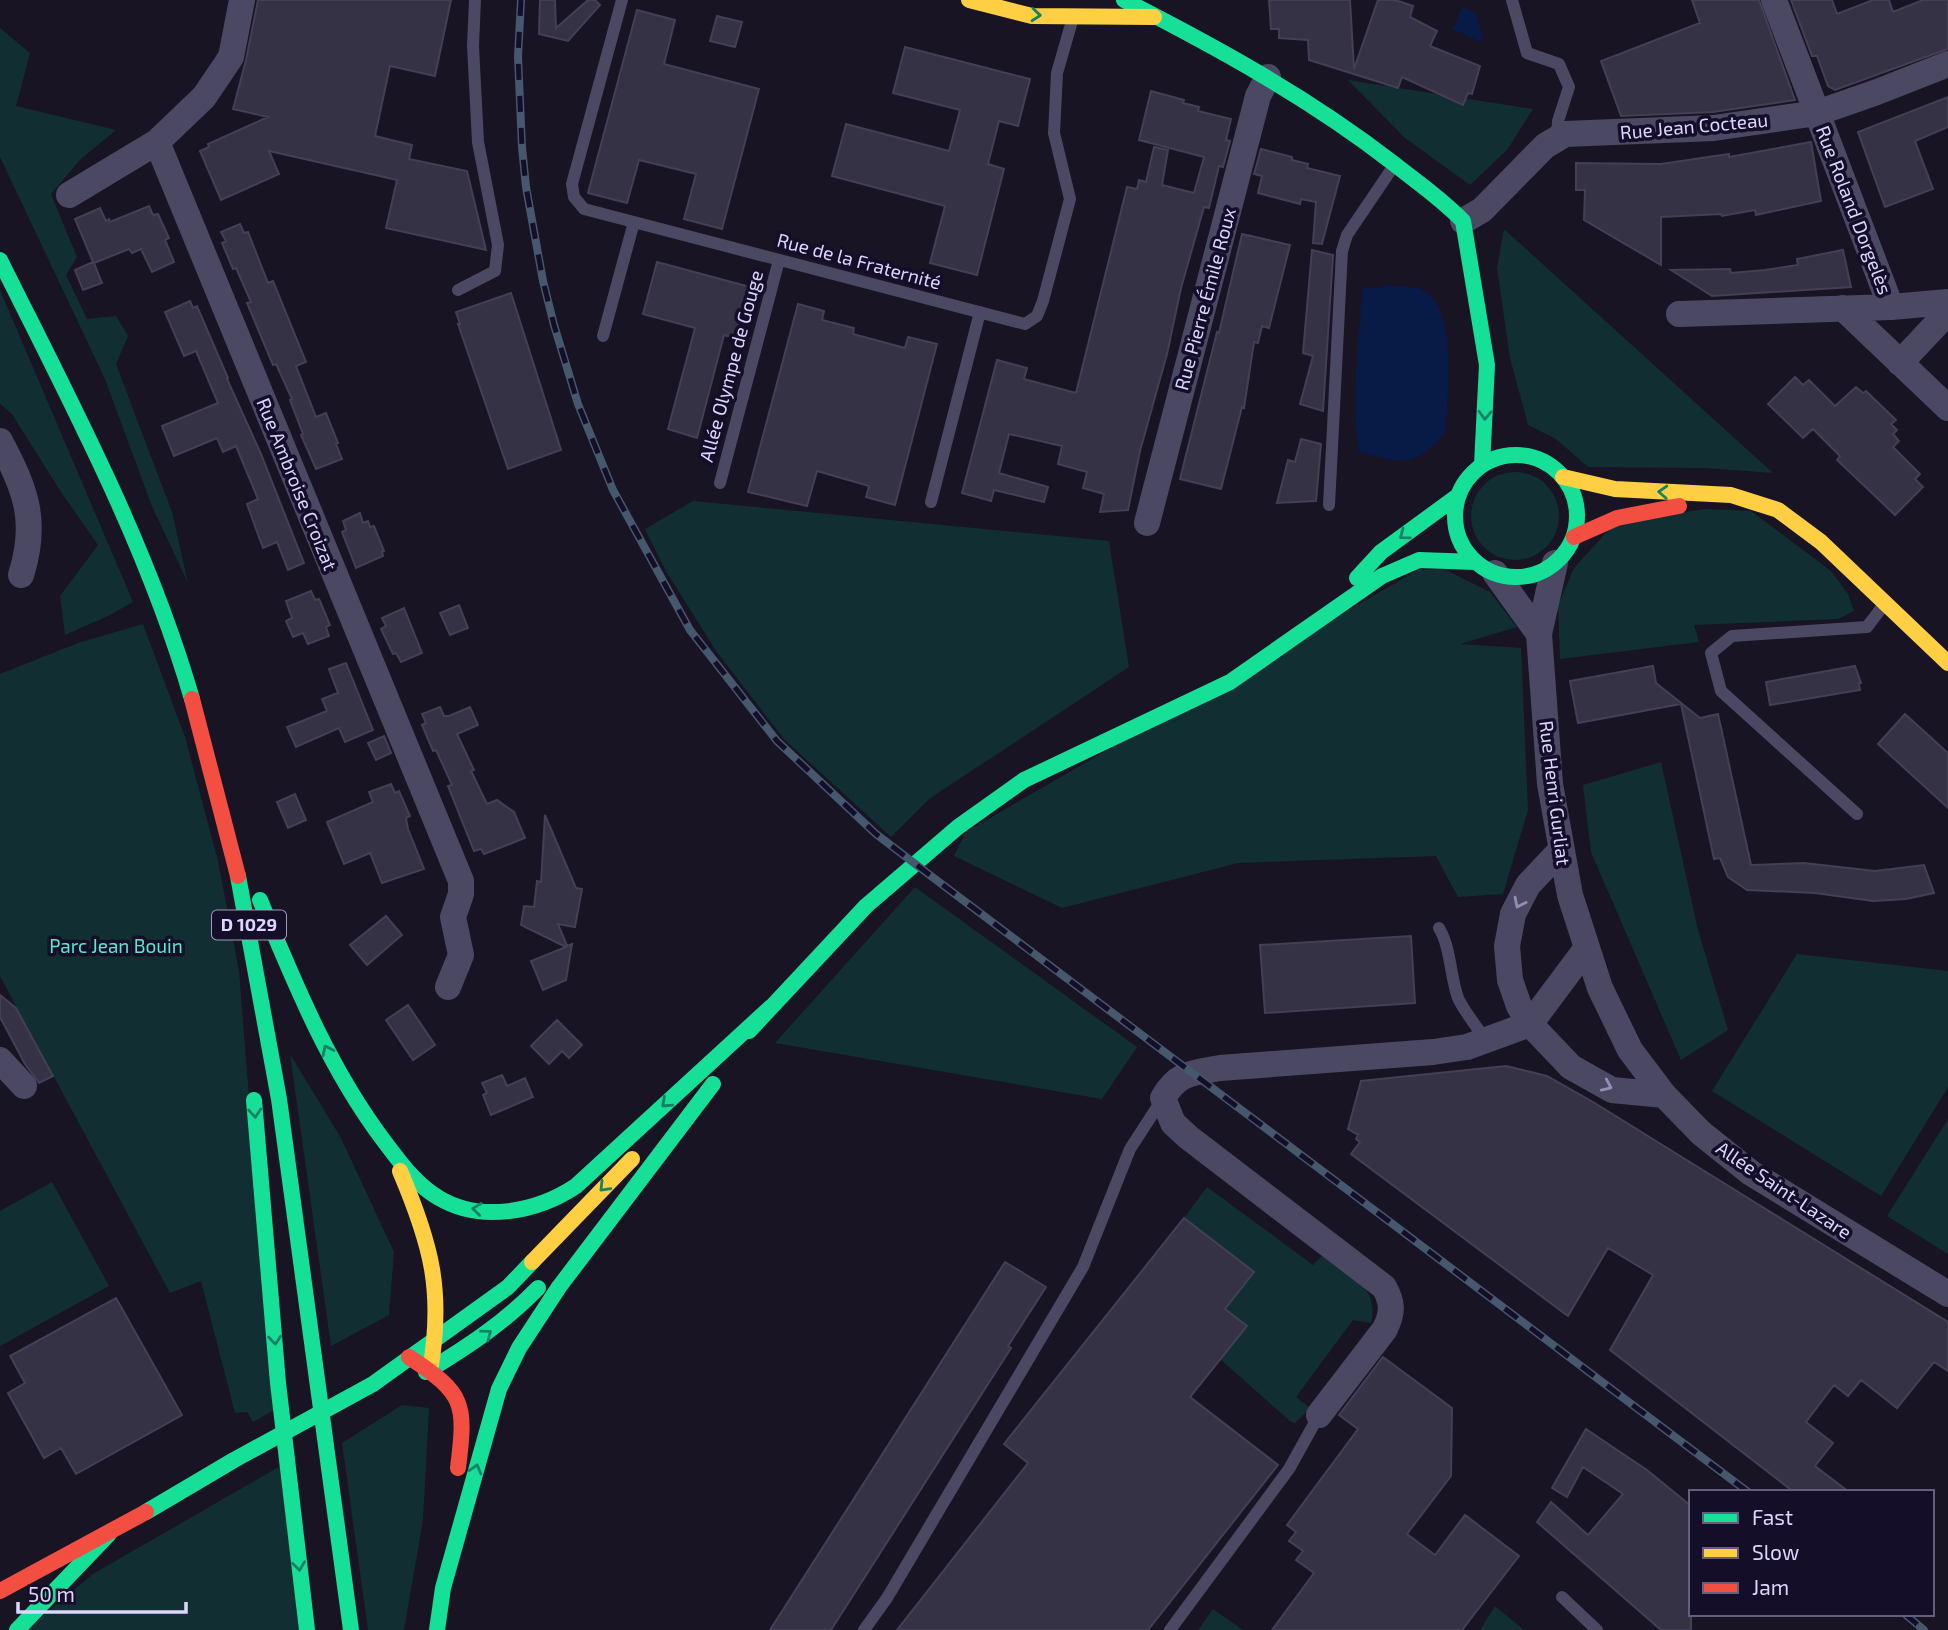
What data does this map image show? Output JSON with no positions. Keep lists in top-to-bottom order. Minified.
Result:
{"streets":{"main road":["D 1029"],"street":["Rue Jean Cocteau","Rue Roland Dorgelès","Rue Pierre Émile Roux","Rue Ambroise Croizat","Rue Henri Gurliat","Allée Saint-Lazare"],"lane":["Rue de la Fraternité","Allée Olympe de Gouge"]},"crossings":[["Rue Jean Cocteau","Rue Roland Dorgelès"],["Rue de la Fraternité","Allée Olympe de Gouge"],["Rue Henri Gurliat","Allée Saint-Lazare"]],"parks":["Parc Jean Bouin"],"legend":["Fast","Slow","Jam"],"scale_bar":"50 m"}
